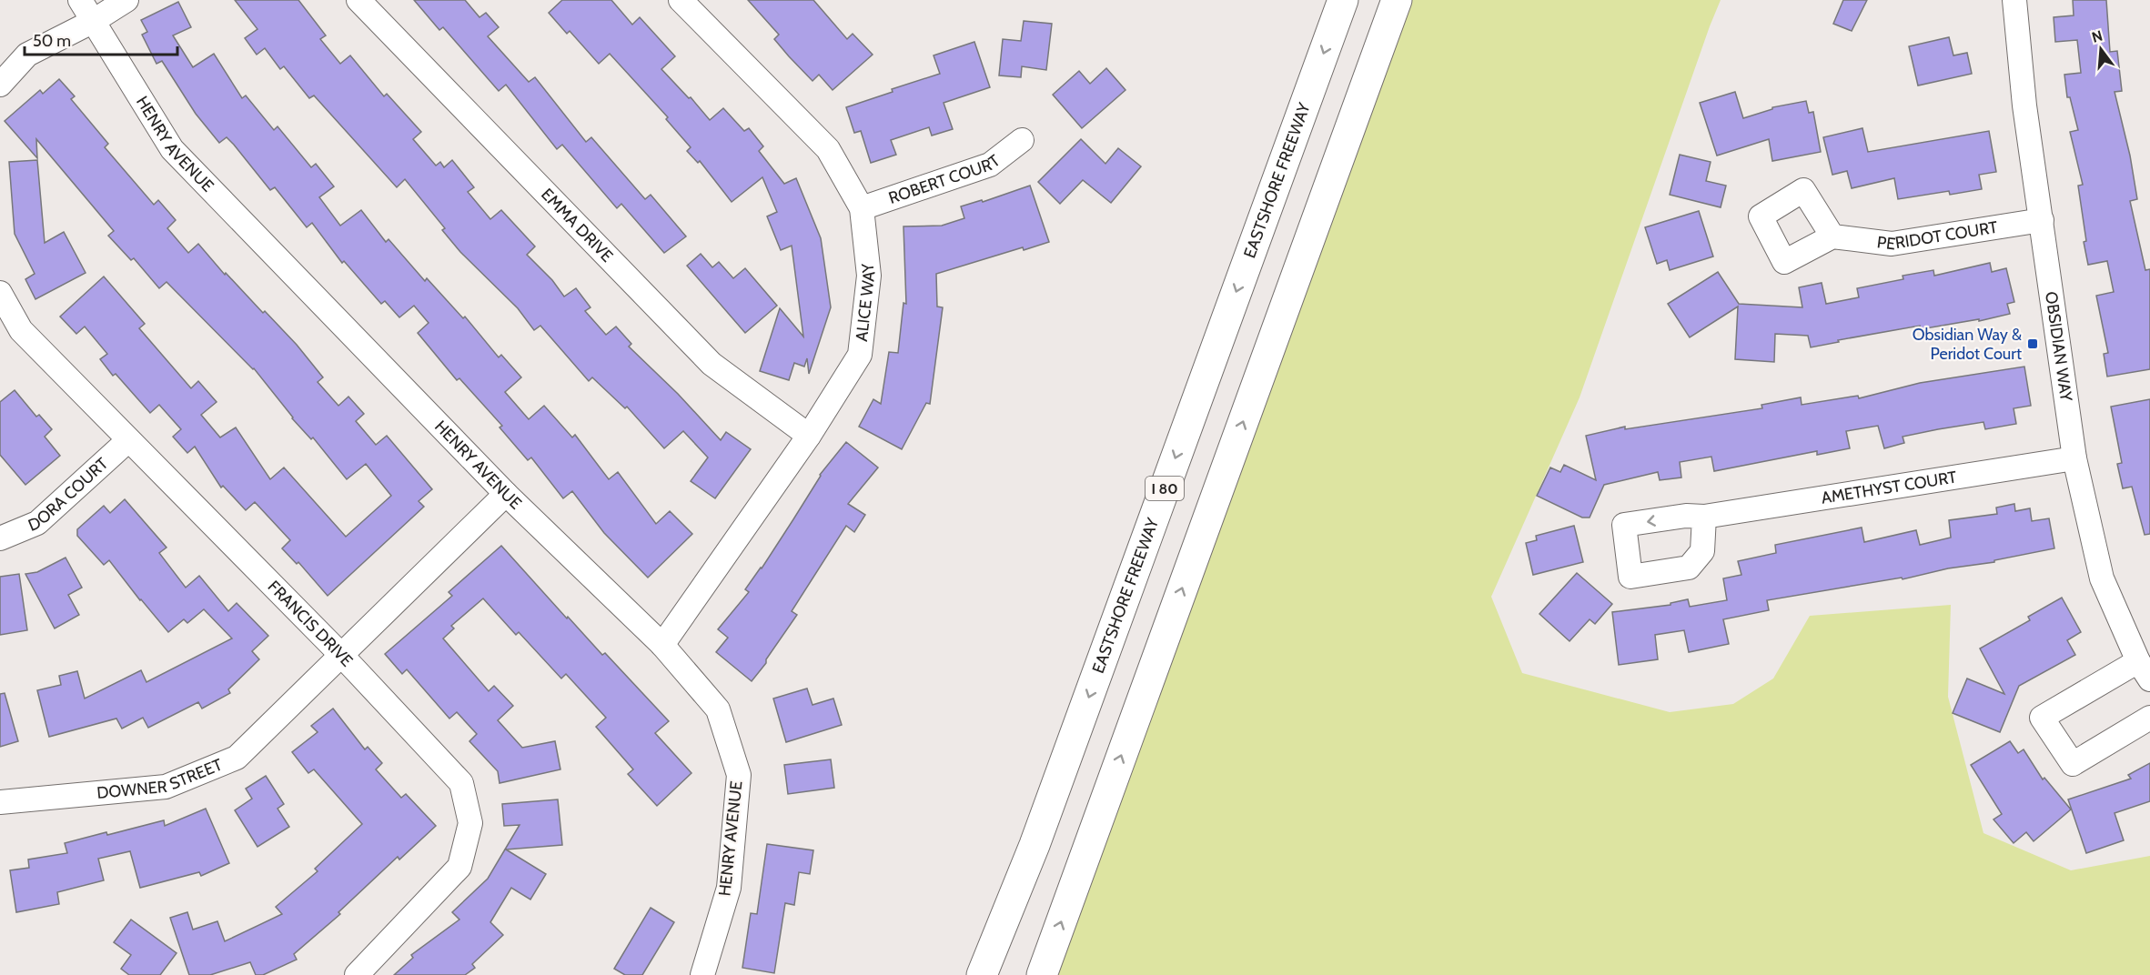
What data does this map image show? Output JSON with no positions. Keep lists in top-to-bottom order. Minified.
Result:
{"streets":{"highway":["EASTSHORE FREEWAY","I 80"],"street":["HENRY AVENUE","ROBERT COURT","EMMA DRIVE","PERIDOT COURT","ALICE WAY","OBSIDIAN WAY","AMETHYST COURT","DORA COURT","FRANCIS DRIVE","DOWNER STREET"]},"crossings":[["HENRY AVENUE","ALICE WAY"],["HENRY AVENUE","DOWNER STREET"],["ROBERT COURT","ALICE WAY"],["EMMA DRIVE","ALICE WAY"],["PERIDOT COURT","OBSIDIAN WAY"],["OBSIDIAN WAY","AMETHYST COURT"],["DORA COURT","FRANCIS DRIVE"],["FRANCIS DRIVE","DOWNER STREET"]],"places":{"transit":["Obsidian Way & Peridot Court"]},"scale_bar":"50 m","north":"top"}
